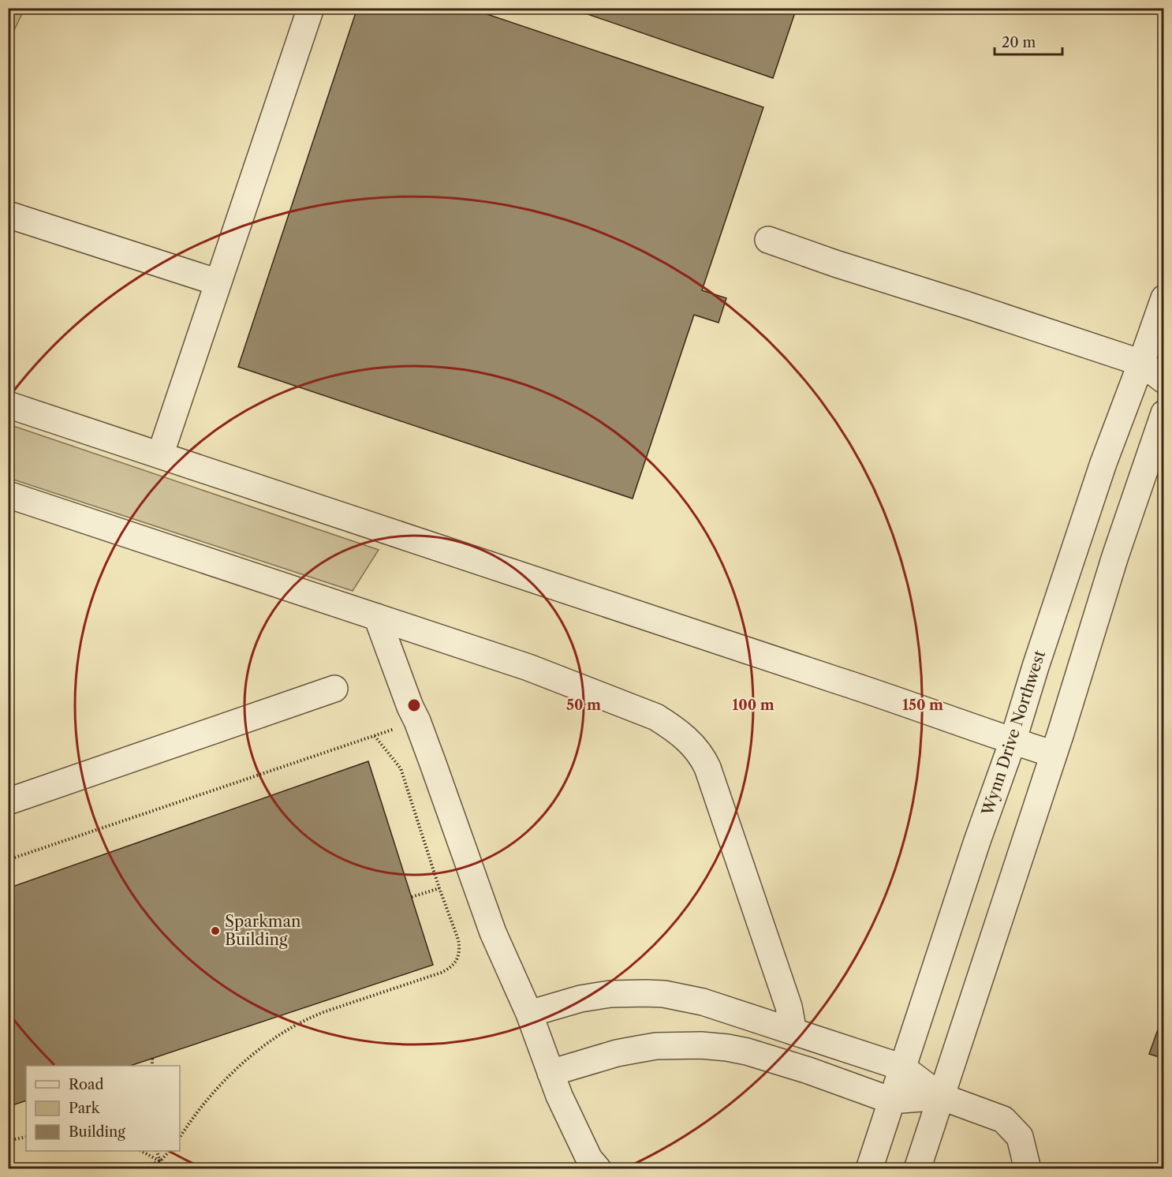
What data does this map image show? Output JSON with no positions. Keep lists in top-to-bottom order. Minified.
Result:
{"streets":{"street":["Wynn Drive Northwest"]},"places":["Sparkman Building"],"legend":["Road","Park","Building"],"scale_bar":"20 m","rings":["50 m","100 m","150 m"]}
